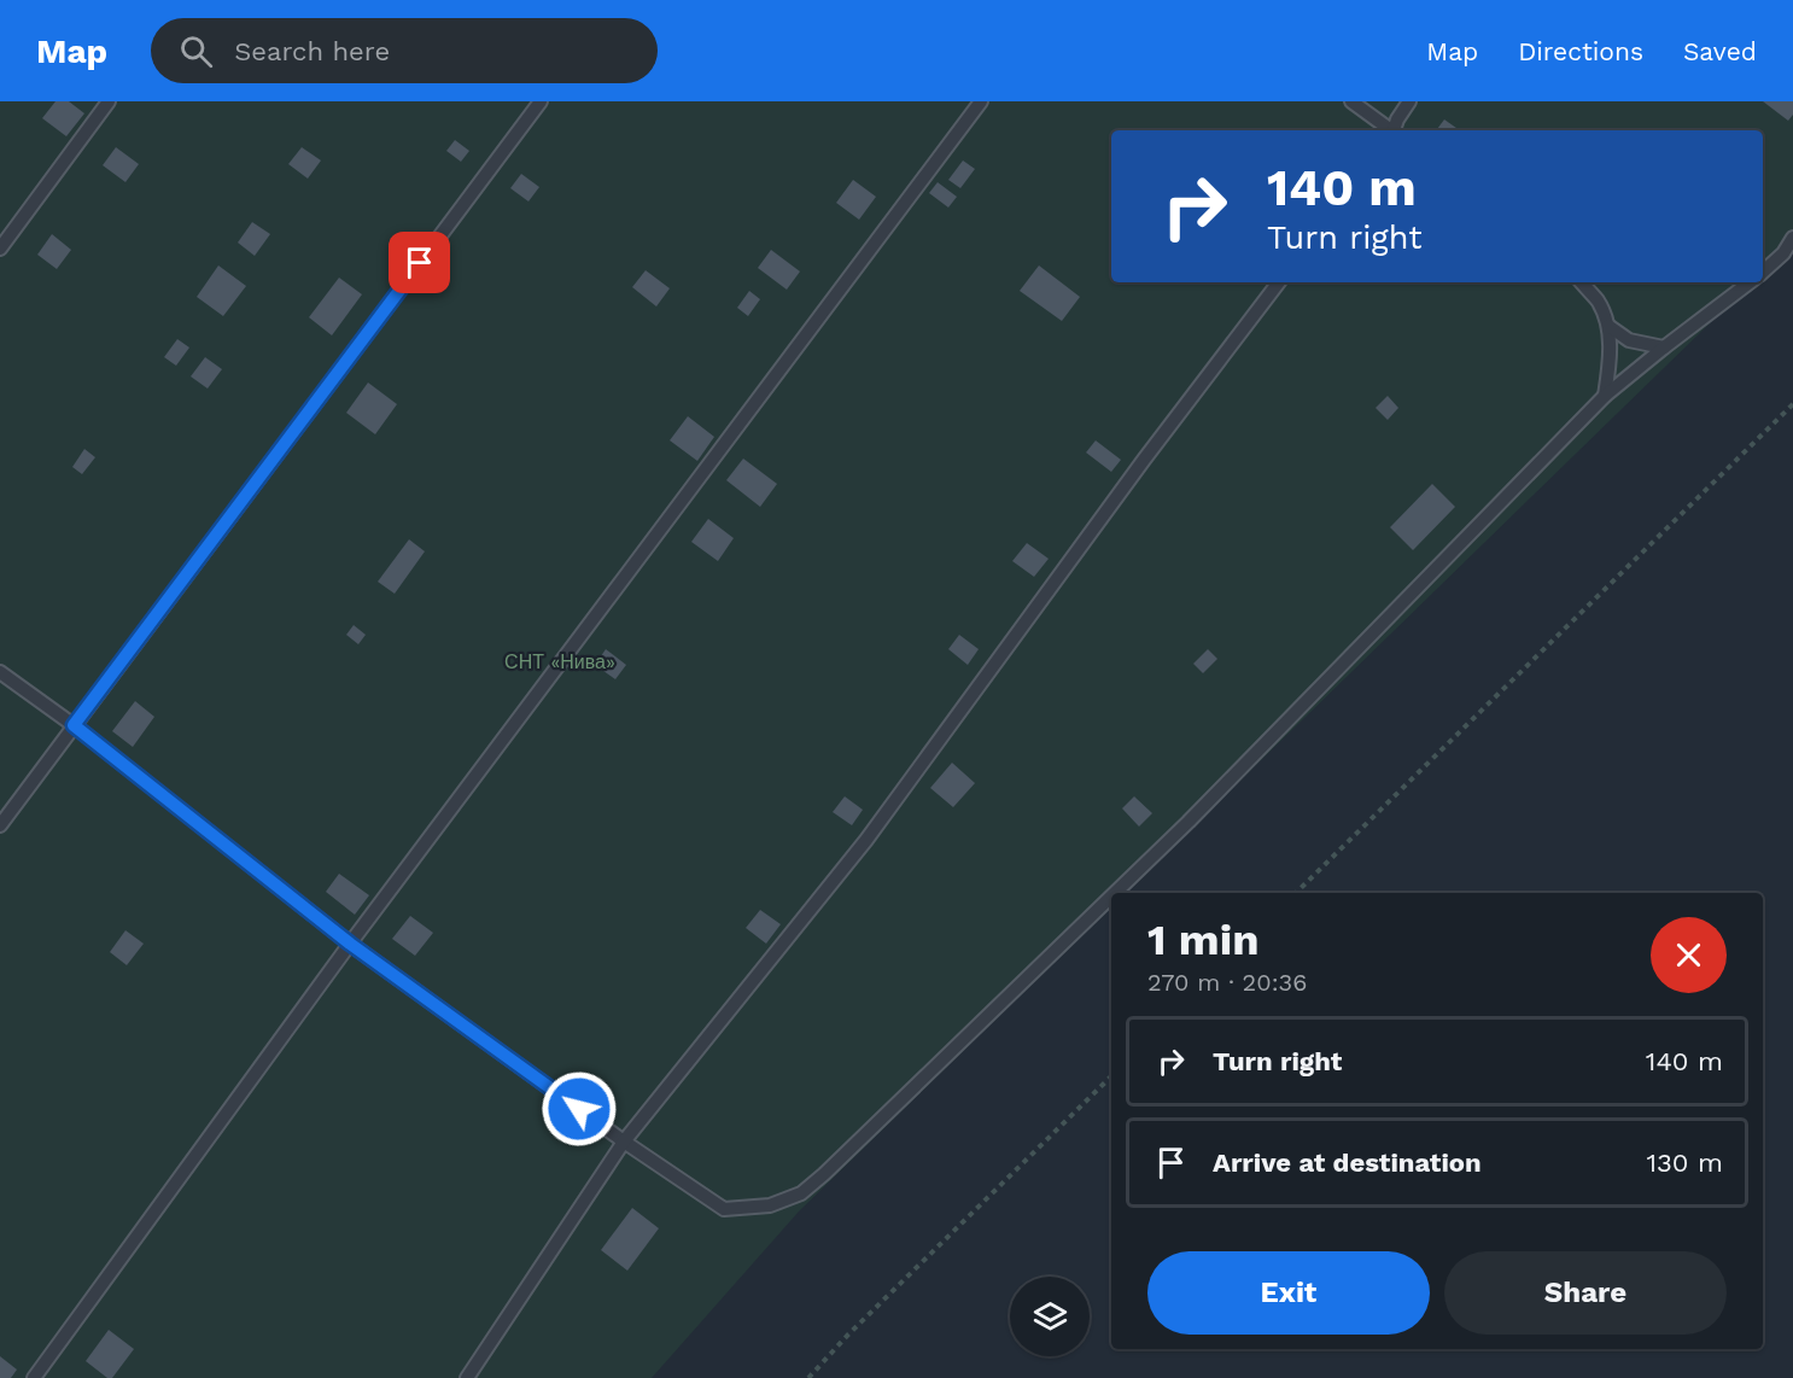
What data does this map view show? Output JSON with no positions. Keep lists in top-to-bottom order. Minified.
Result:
{"parks":["СНТ «Нива»"],"page":{"header":"Map","search":"Search here","nav":["Map","Directions","Saved"],"turn":["140 m","Turn right"],"heading":["1 min","270 m · 20:36"],"list":[{"name":"Turn right","value":"140 m"},{"name":"Arrive at destination","value":"130 m"}],"buttons":["Exit","Share"]}}
